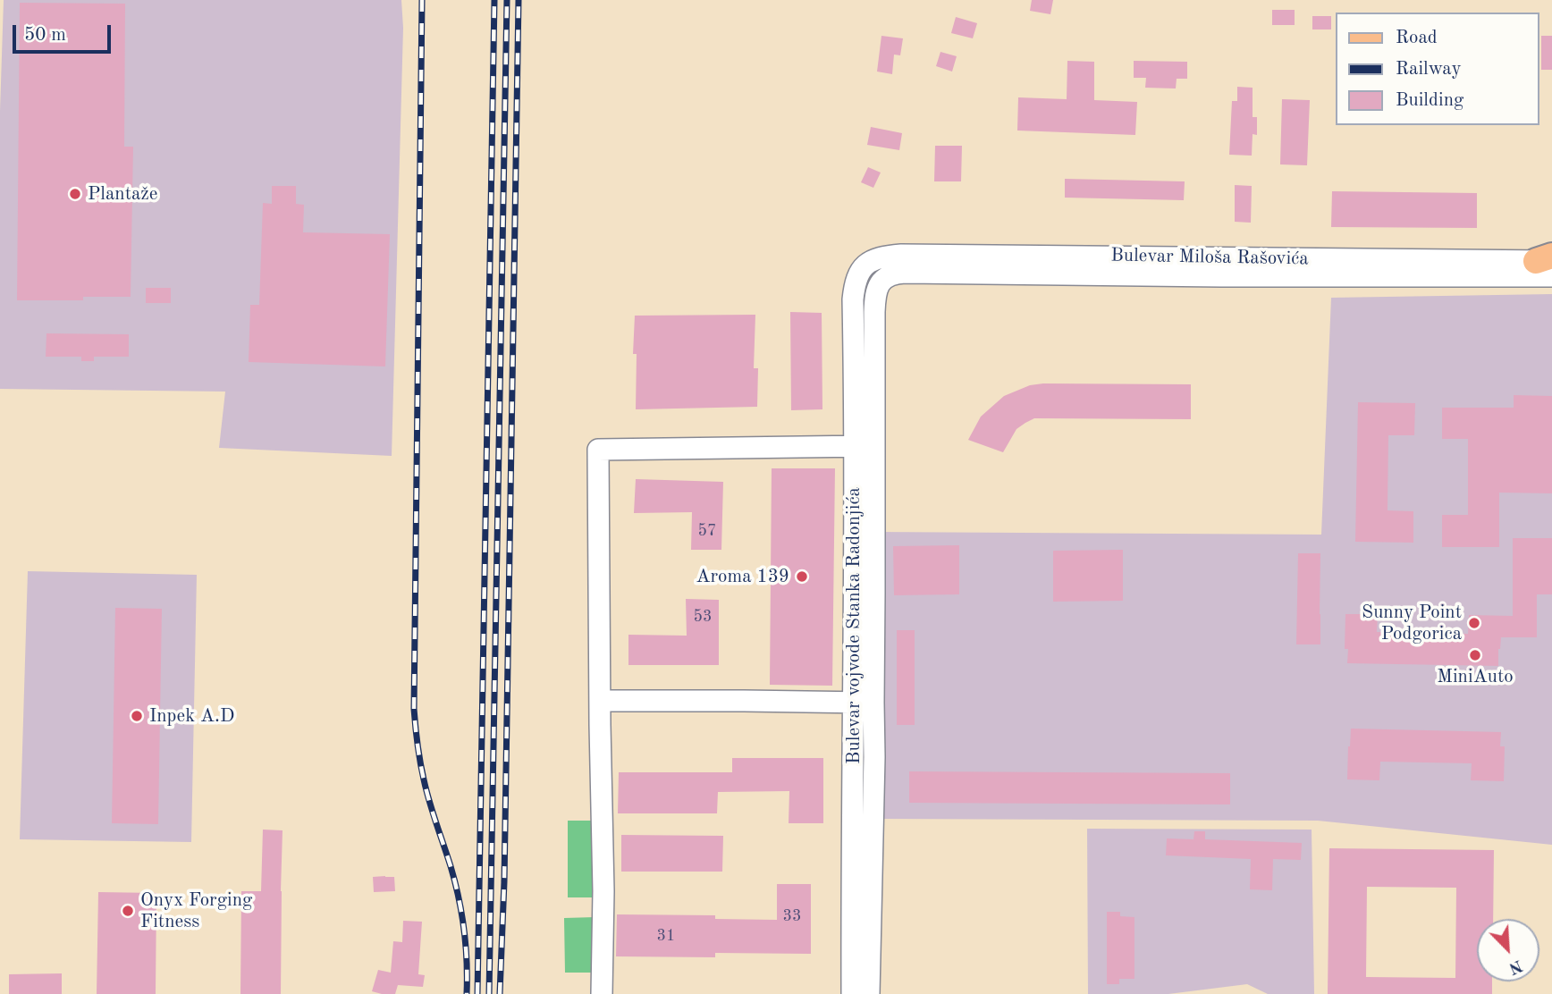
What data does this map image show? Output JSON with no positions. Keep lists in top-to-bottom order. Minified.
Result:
{"streets":{"street":["Bulevar Miloša Rašovića","Bulevar vojvode Stanka Radonjića"]},"crossings":[["Bulevar Miloša Rašovića","Bulevar vojvode Stanka Radonjića"]],"places":["Plantaže","Aroma 139","Sunny Point Podgorica","MiniAuto","Inpek A.D","Onyx Forging Fitness"],"house_numbers":["57","53","33","31"],"legend":["Road","Railway","Building"],"scale_bar":"50 m","north":"bottom right"}
